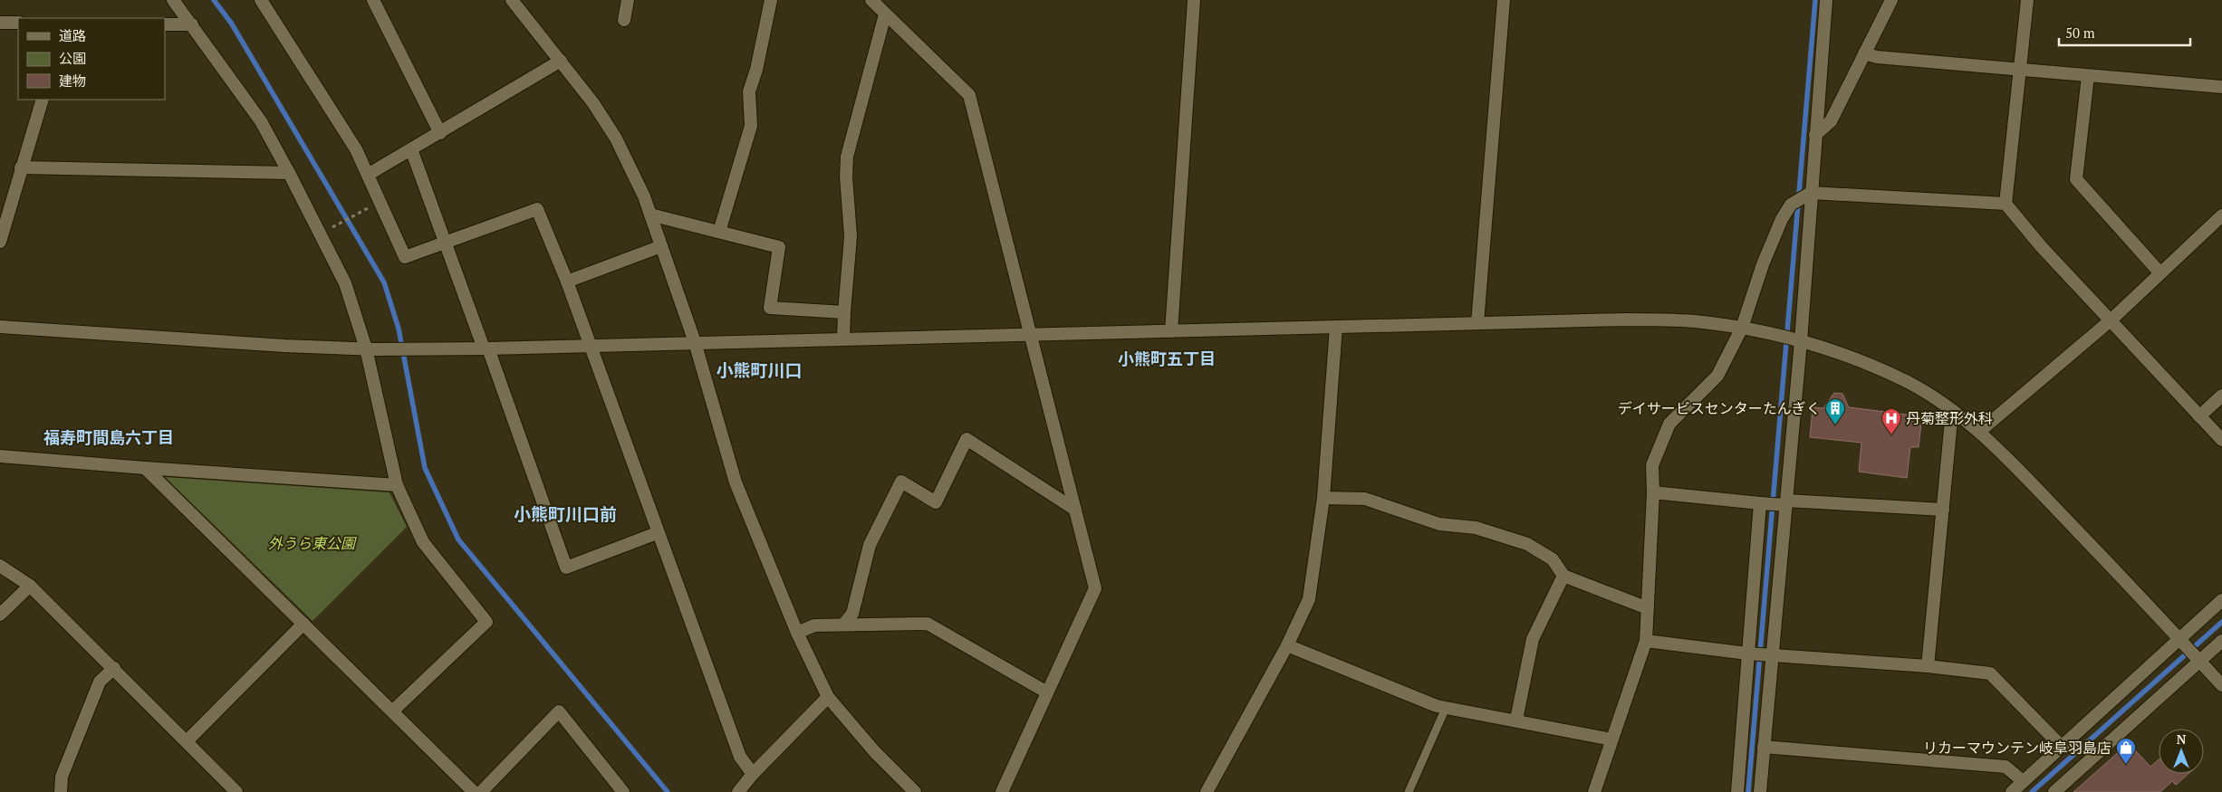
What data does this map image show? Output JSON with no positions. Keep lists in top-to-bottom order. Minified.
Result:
{"districts":["小熊町五丁目","小熊町川口","福寿町間島六丁目","小熊町川口前"],"parks":["外うら東公園"],"places":{"building":["デイサービスセンターたんぎく"],"hospital":["丹菊整形外科"],"shop":["リカーマウンテン岐阜羽島店"]},"legend":["道路","公園","建物"],"scale_bar":"50 m","north":"top"}
